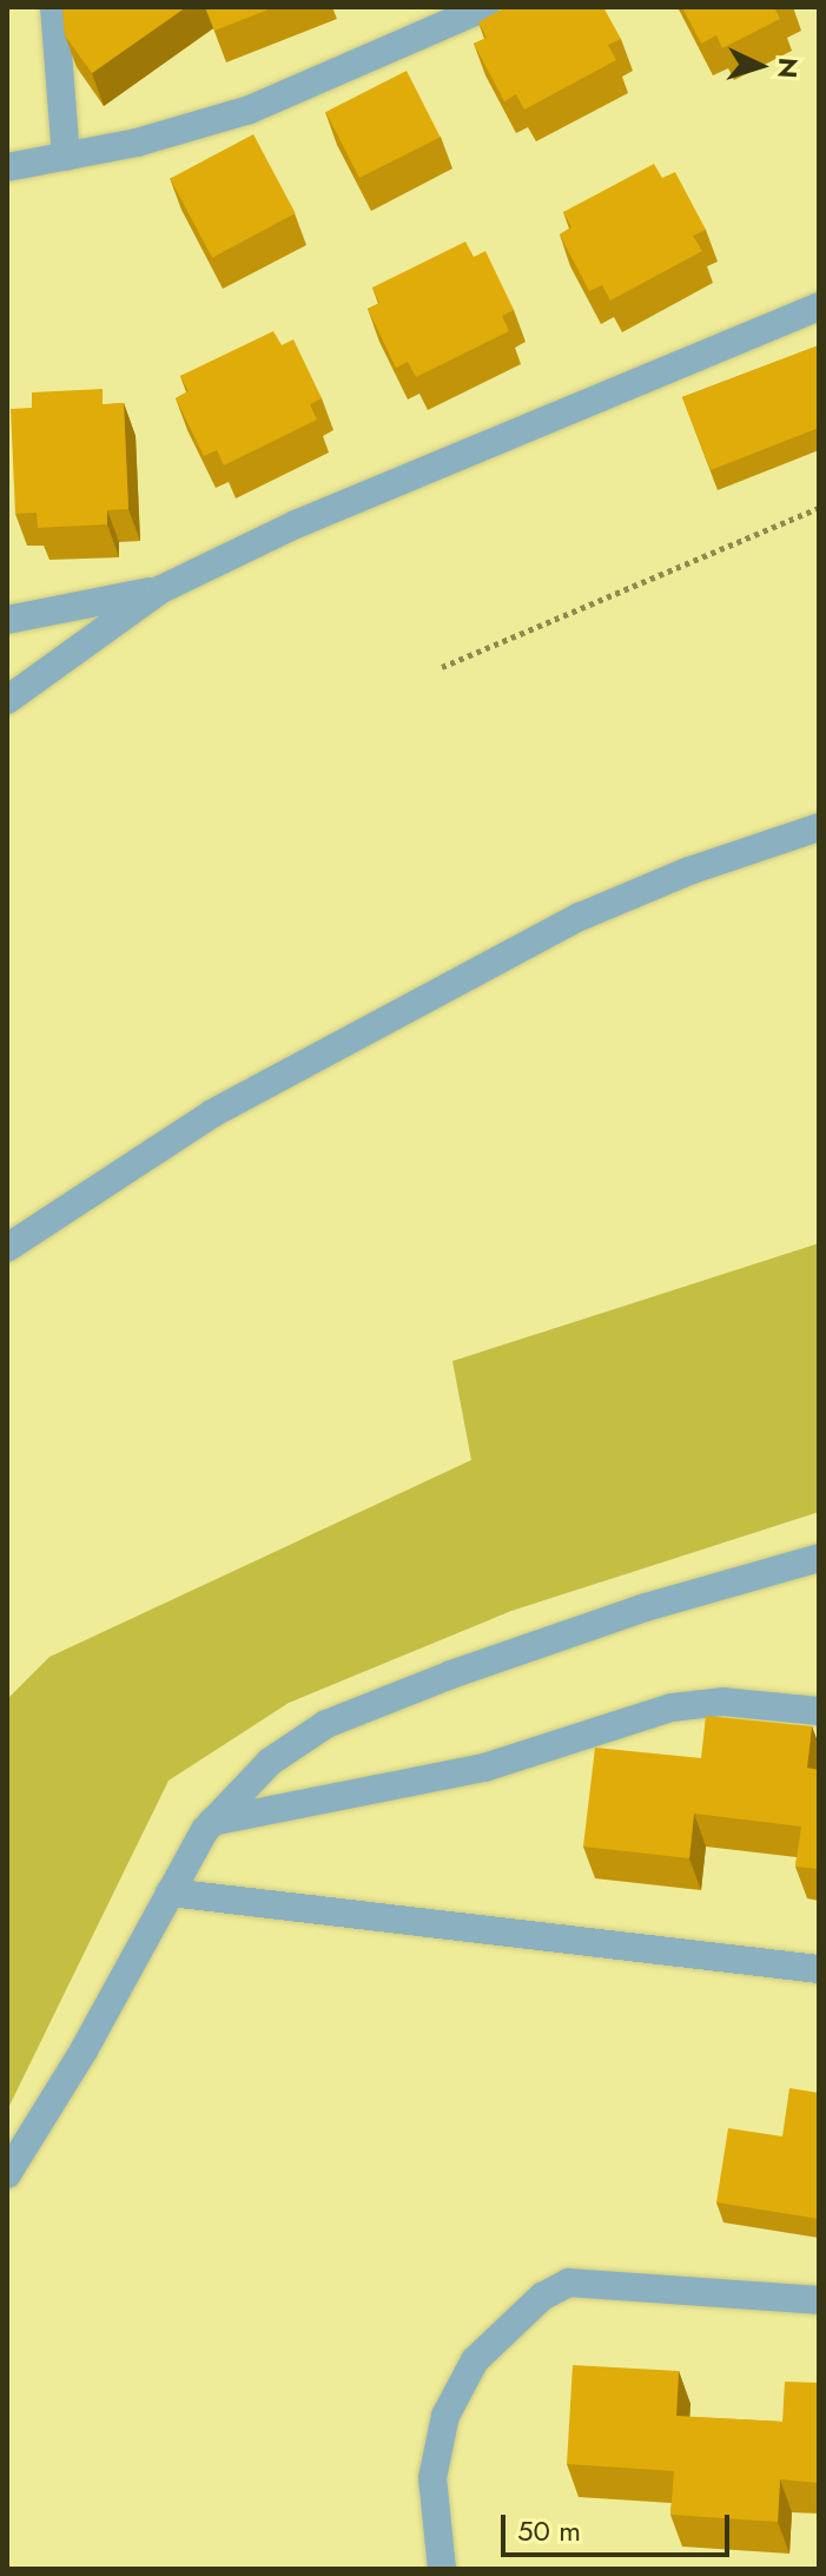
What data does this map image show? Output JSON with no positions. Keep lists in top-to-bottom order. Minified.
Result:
{"scale_bar":"50 m","north":"right"}
